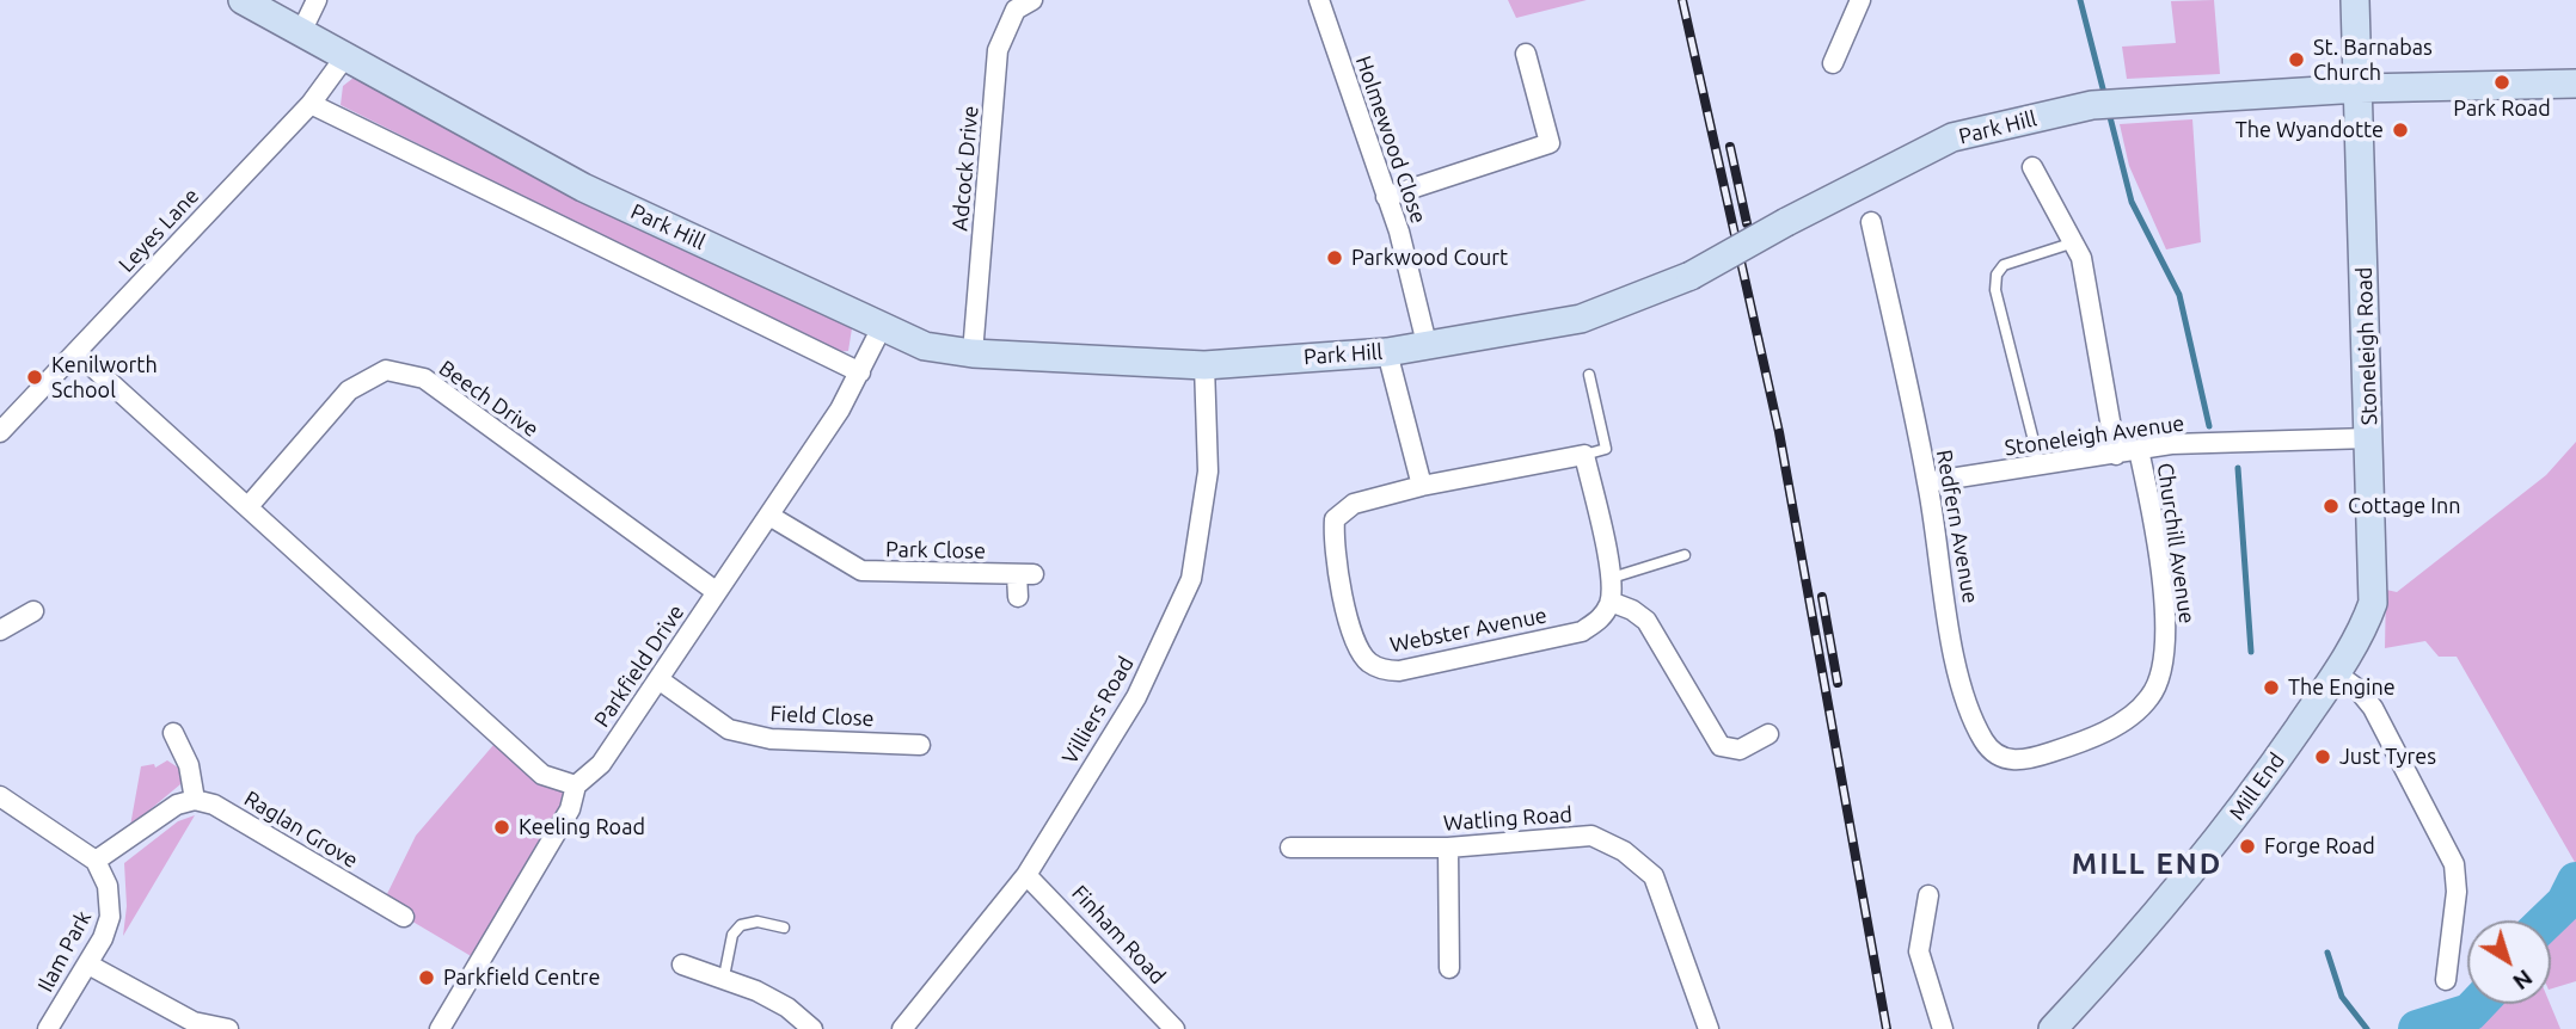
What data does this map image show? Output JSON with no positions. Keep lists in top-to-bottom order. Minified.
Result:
{"streets":{"street":["Park Hill","Holmewood Close","Adcock Drive","Leyes Lane","Stoneleigh Road","Beech Drive","Stoneleigh Avenue","Redfern Avenue","Churchill Avenue","Park Close","Webster Avenue","Parkfield Drive","Villiers Road","Field Close","Mill End","Watling Road","Raglan Grove","Finham Road","Ilam Park"]},"crossings":[["Park Hill","Holmewood Close"],["Park Hill","Adcock Drive"],["Park Hill","Leyes Lane"],["Park Hill","Stoneleigh Road"],["Park Hill","Parkfield Drive"],["Park Hill","Villiers Road"],["Stoneleigh Road","Stoneleigh Avenue"],["Stoneleigh Road","Mill End"],["Beech Drive","Parkfield Drive"],["Stoneleigh Avenue","Redfern Avenue"],["Stoneleigh Avenue","Churchill Avenue"],["Redfern Avenue","Churchill Avenue"],["Park Close","Parkfield Drive"],["Parkfield Drive","Field Close"],["Villiers Road","Finham Road"]],"districts":["MILL END"],"places":["St. Barnabas Church","Park Road","The Wyandotte","Parkwood Court","Kenilworth School","Cottage Inn","The Engine","Just Tyres","Keeling Road","Forge Road","Parkfield Centre"],"north":"bottom right"}
